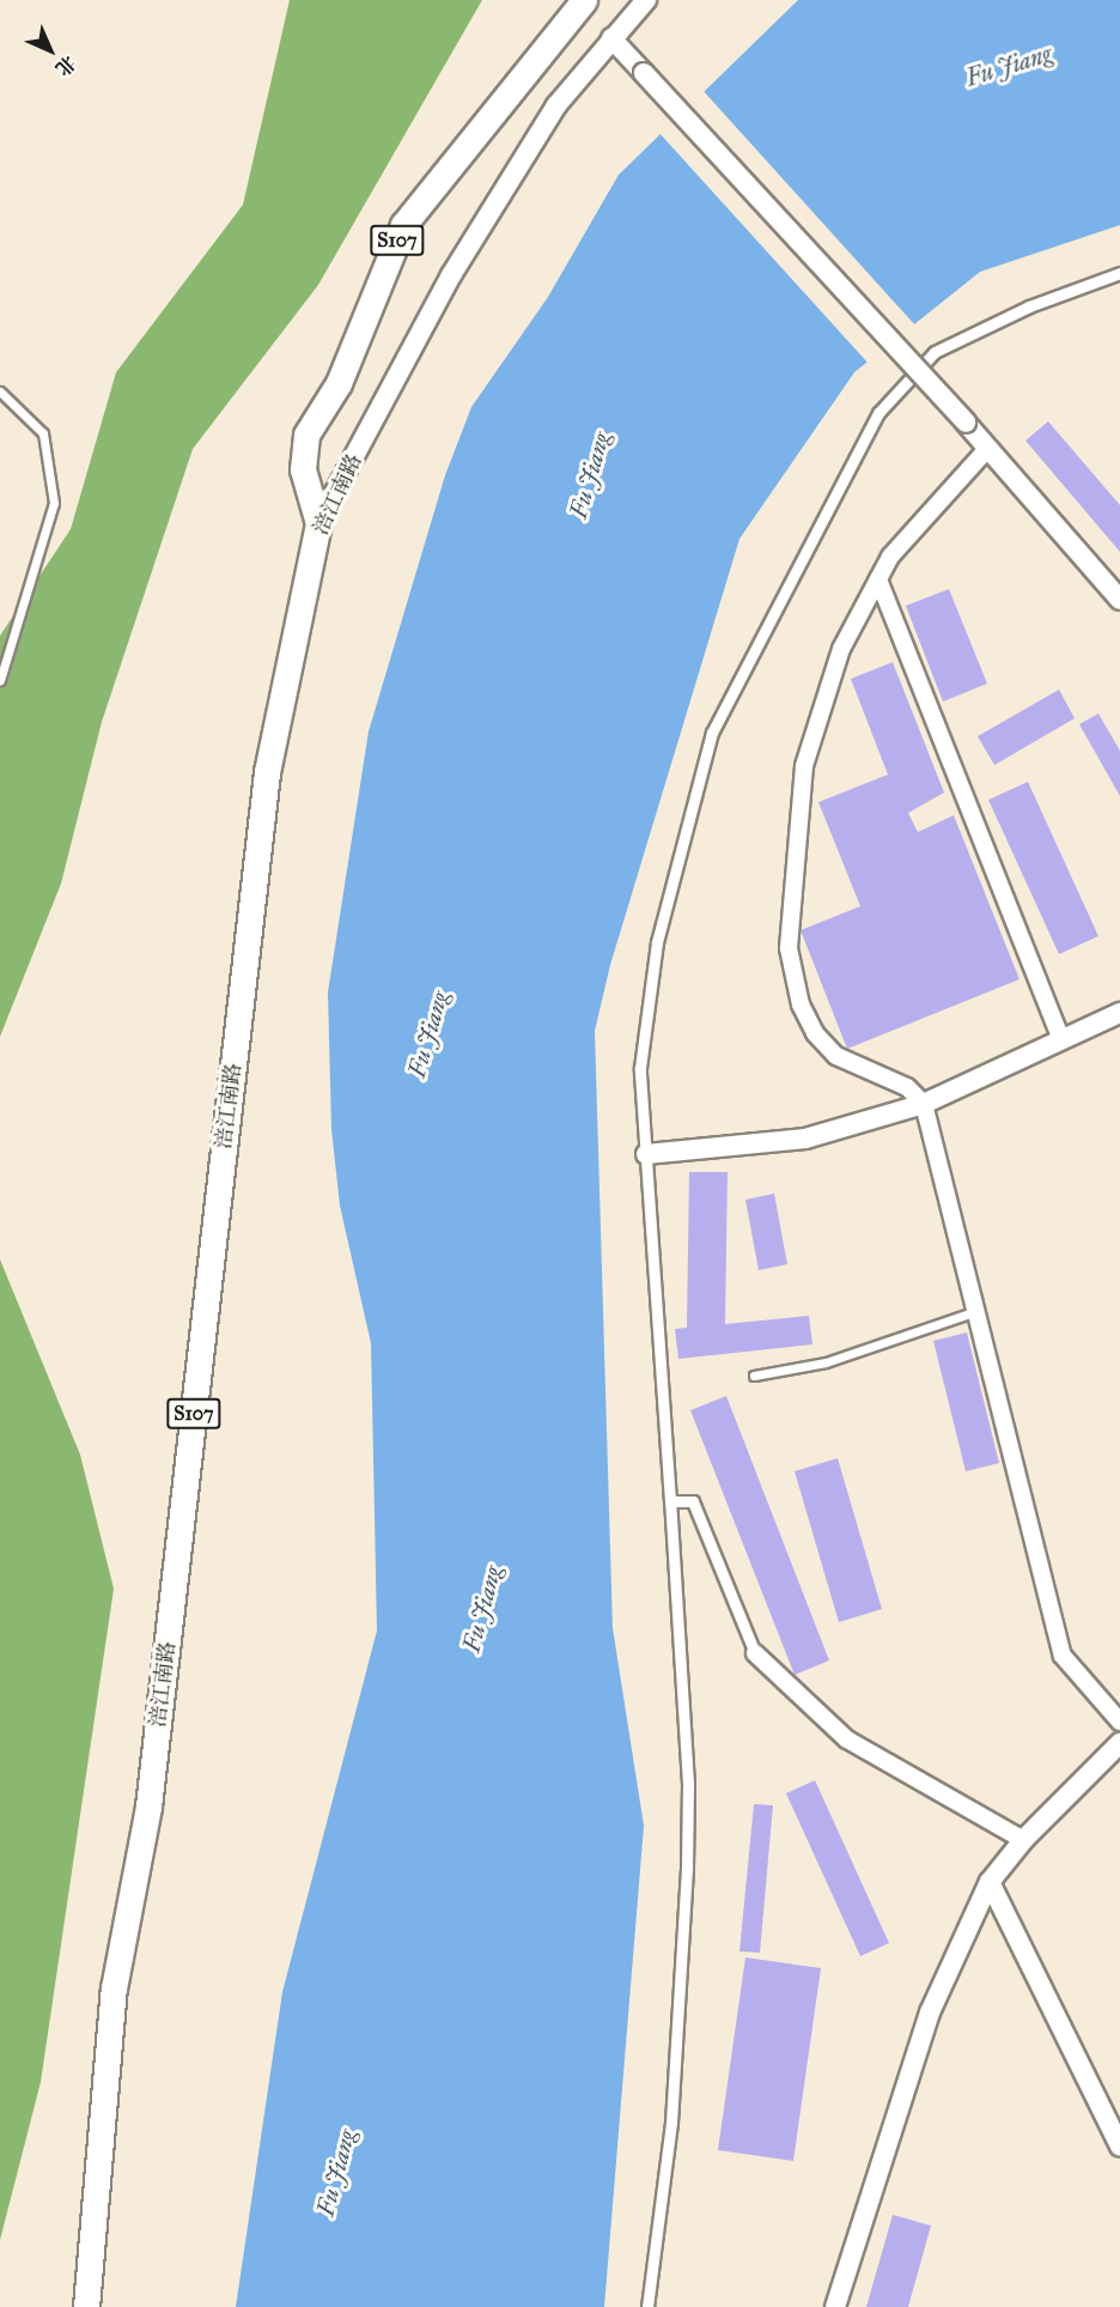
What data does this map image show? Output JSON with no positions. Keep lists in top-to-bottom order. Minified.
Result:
{"streets":{"main road":["S107","涪江南路"]},"crossings":[["S107","涪江南路"]],"water":["Fu Jiang"],"north":"bottom right"}
